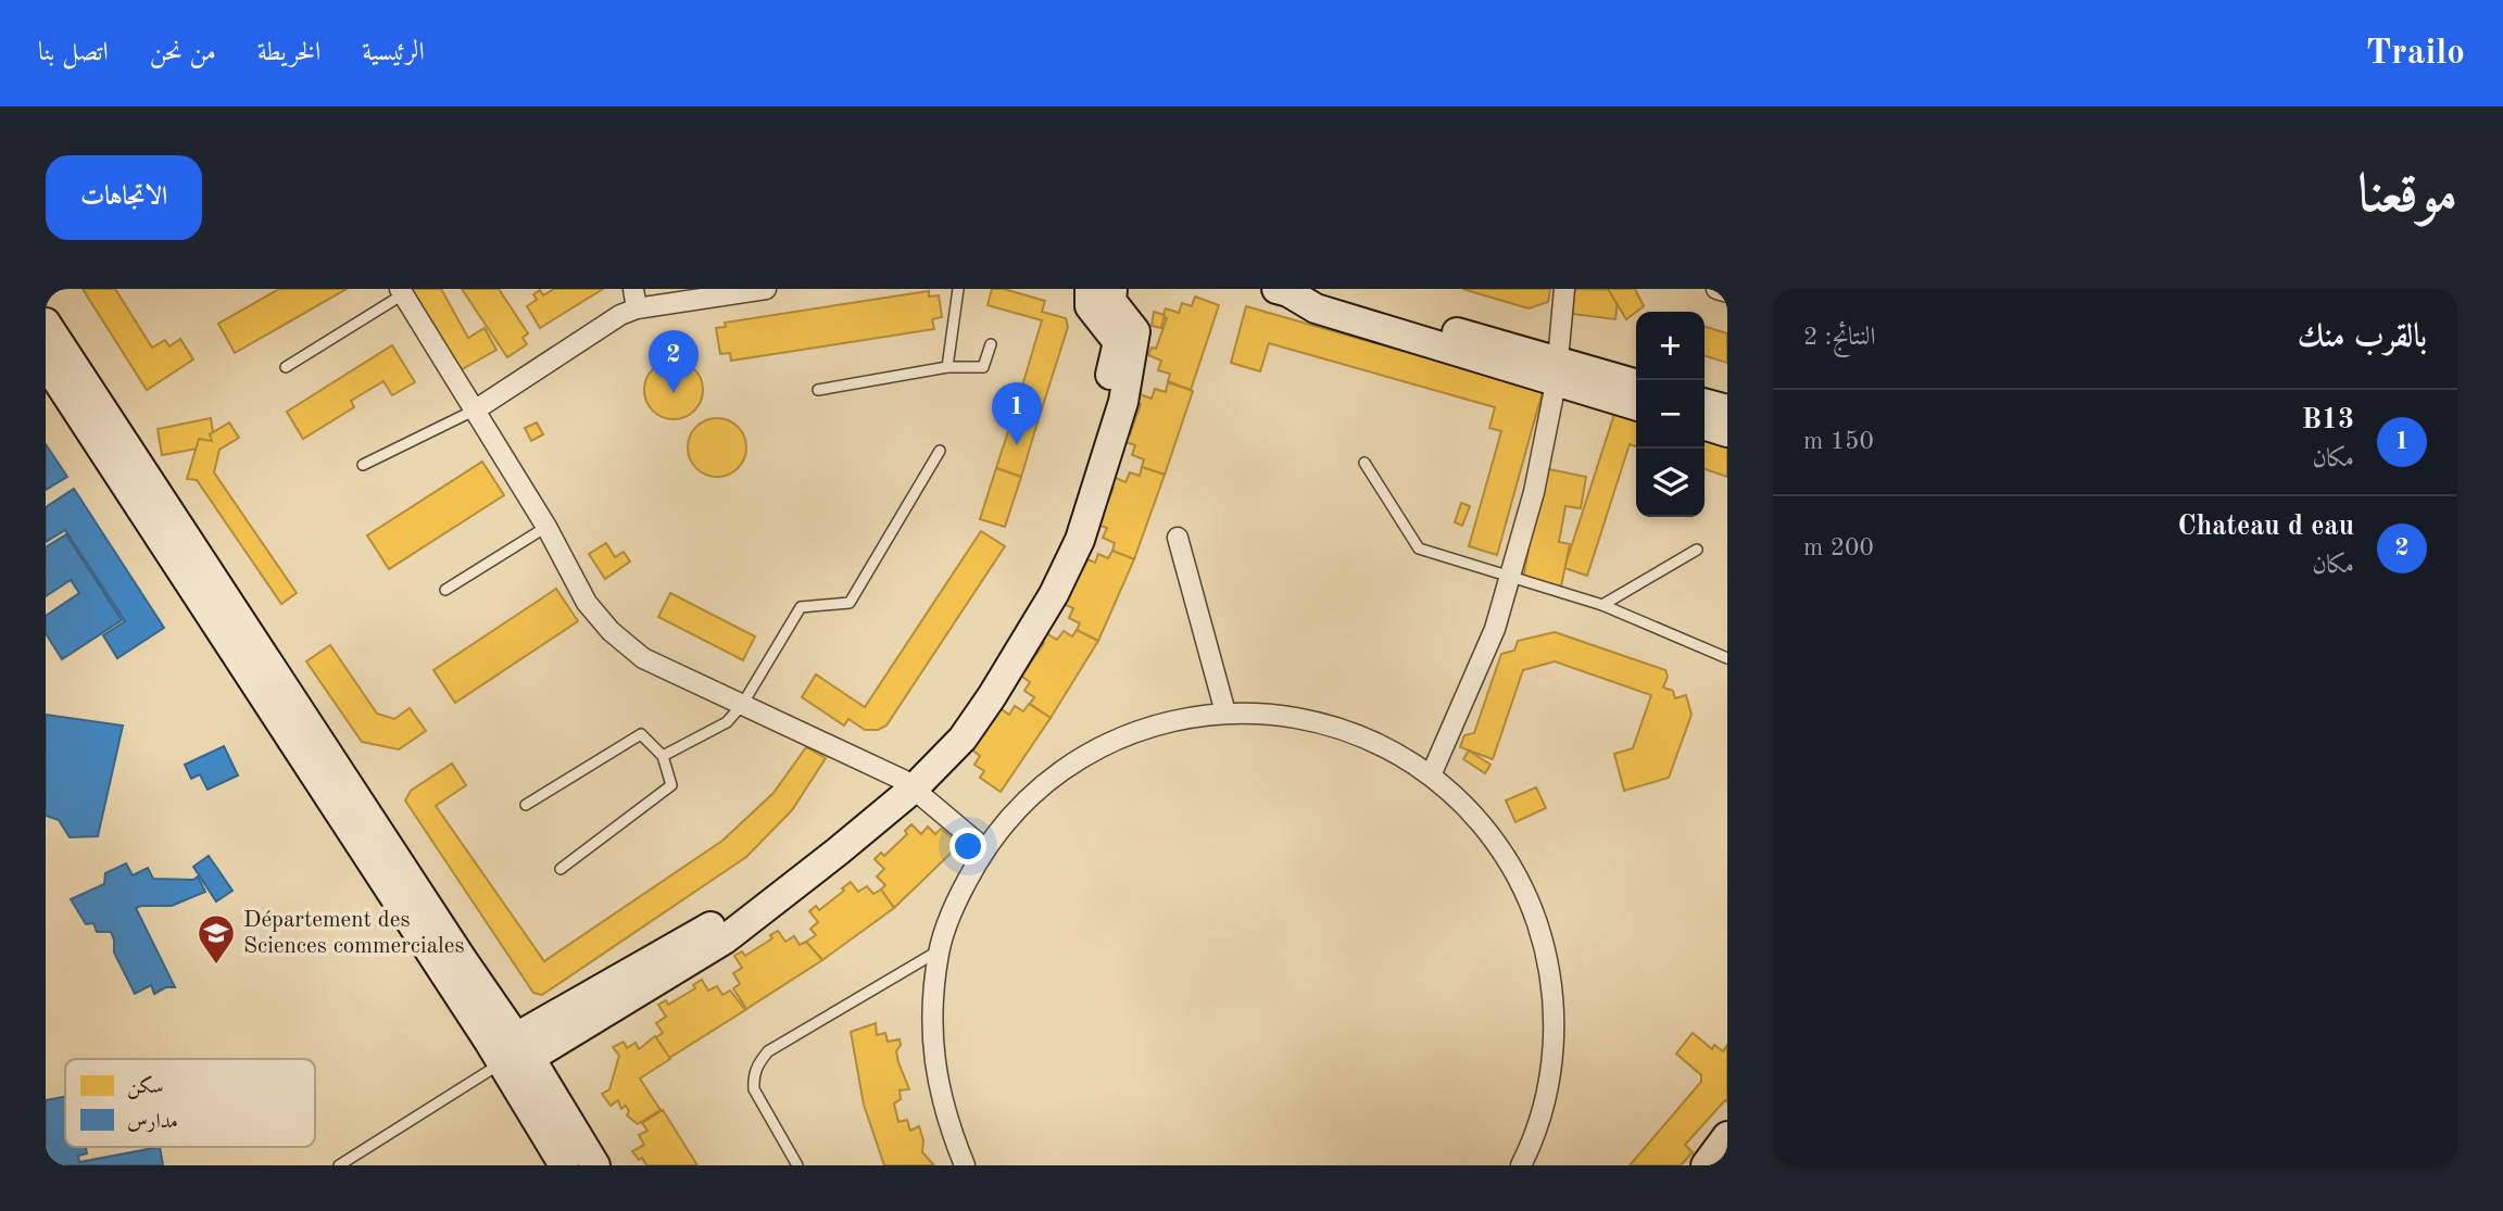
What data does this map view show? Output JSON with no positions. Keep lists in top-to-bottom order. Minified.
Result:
{"places":{"school or university":["Département des Sciences commerciales"]},"legend":["سكن","مدارس"],"page":{"header":"Trailo","nav":["الرئيسية","الخريطة","من نحن","اتصل بنا"],"title":"موقعنا","buttons":"الاتجاهات","heading":["بالقرب منك","النتائج: 2"],"map_buttons":["+","−"],"pins":["2","1"],"list":[{"mark":"1","name":"B13","note":"مكان","value":"150 m"},{"mark":"2","name":"Chateau d eau","note":"مكان","value":"200 m"}]}}
